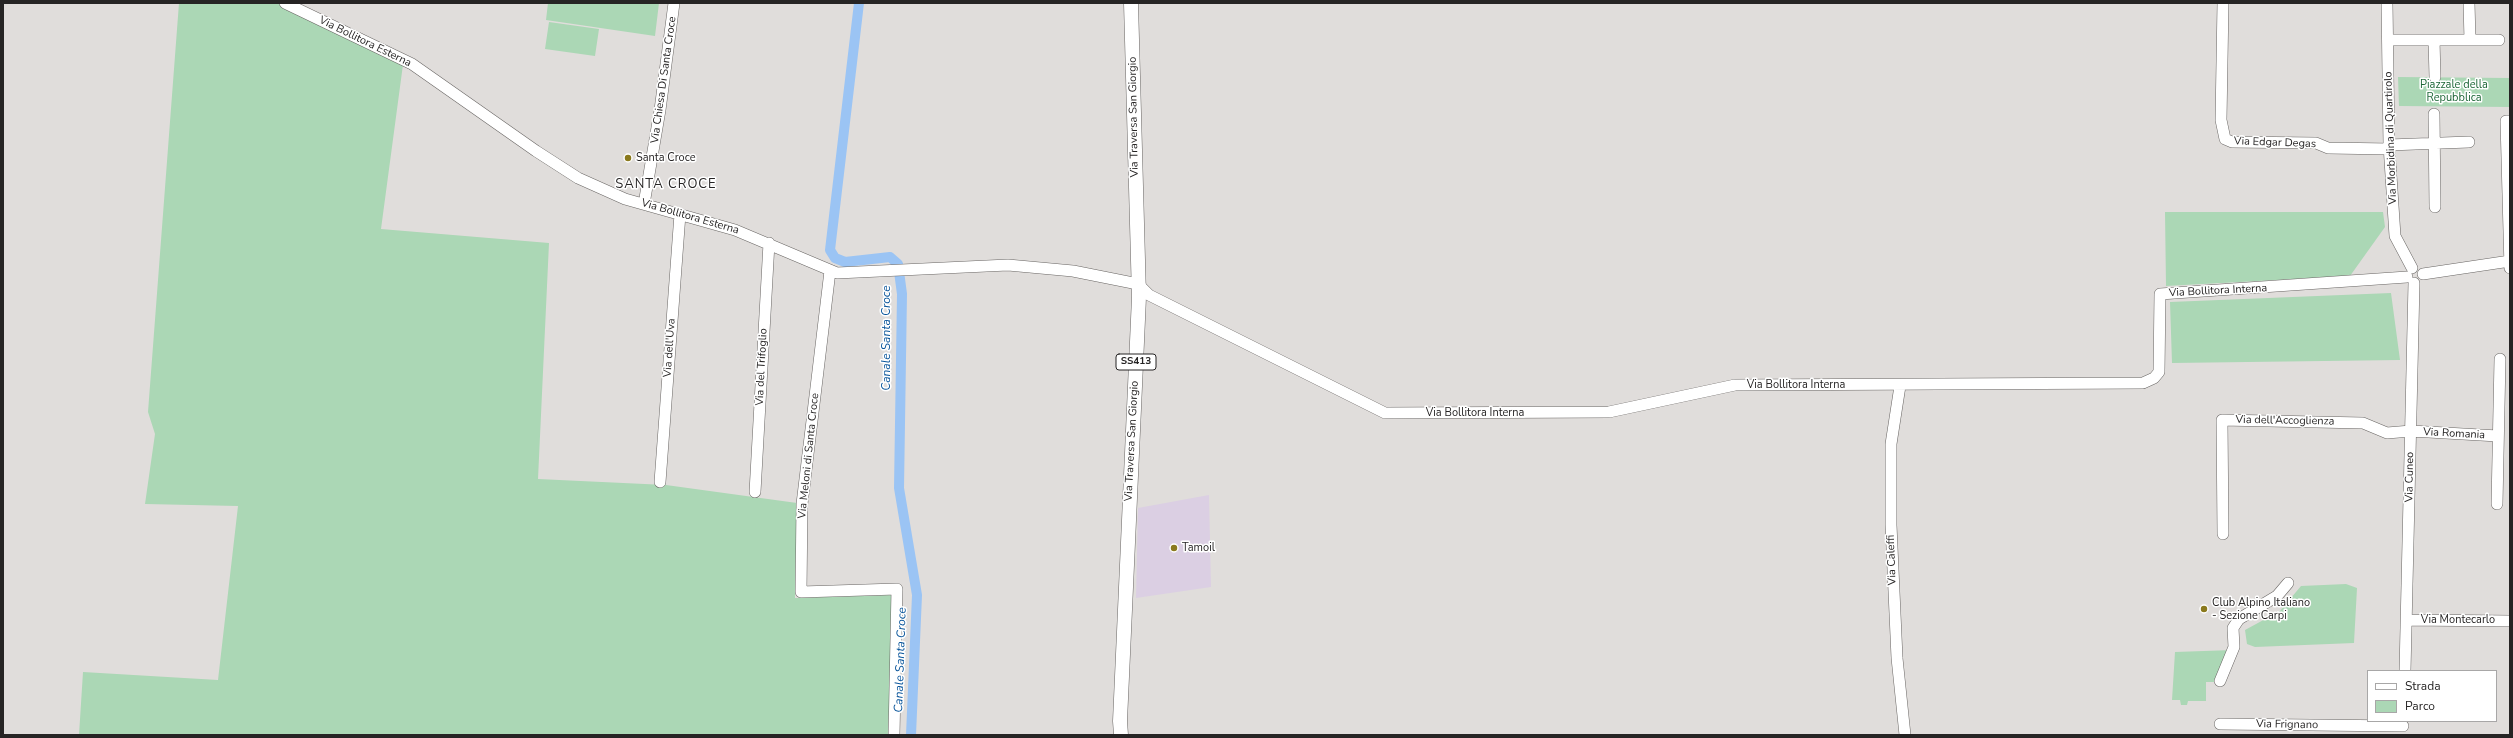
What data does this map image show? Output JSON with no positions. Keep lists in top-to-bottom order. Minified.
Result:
{"streets":{"main road":["Via Traversa San Giorgio","SS413"],"street":["Via Bollitora Esterna","Via Chiesa Di Santa Croce","Via Morbidina di Quartirolo","Via Edgar Degas","Via Bollitora Interna","Via dell'Uva","Via del Trifoglio","Via dell'Accoglienza","Via Romania","Via Meloni di Santa Croce","Via Cuneo","Via Caleffi","Via Montecarlo","Via Frignano"]},"crossings":[["Via Bollitora Esterna","Via Chiesa Di Santa Croce"],["Via Bollitora Esterna","Via Traversa San Giorgio"],["Via Bollitora Esterna","Via Bollitora Interna"],["Via Bollitora Esterna","Via dell'Uva"],["Via Bollitora Esterna","Via del Trifoglio"],["Via Bollitora Esterna","Via Meloni di Santa Croce"],["Via Traversa San Giorgio","Via Bollitora Interna"],["Via Morbidina di Quartirolo","Via Edgar Degas"],["Via Morbidina di Quartirolo","Via Bollitora Interna"],["Via Morbidina di Quartirolo","Via Cuneo"],["Via Bollitora Interna","Via Cuneo"],["Via Bollitora Interna","Via Caleffi"],["Via dell'Accoglienza","Via Romania"],["Via dell'Accoglienza","Via Cuneo"],["Via Romania","Via Cuneo"],["Via Cuneo","Via Montecarlo"]],"districts":["SANTA CROCE"],"water":["Canale Santa Croce"],"parks":["Piazzale della Repubblica"],"places":["Santa Croce","Tamoil","Club Alpino Italiano - Sezione Carpi"],"legend":["Strada","Parco"]}
